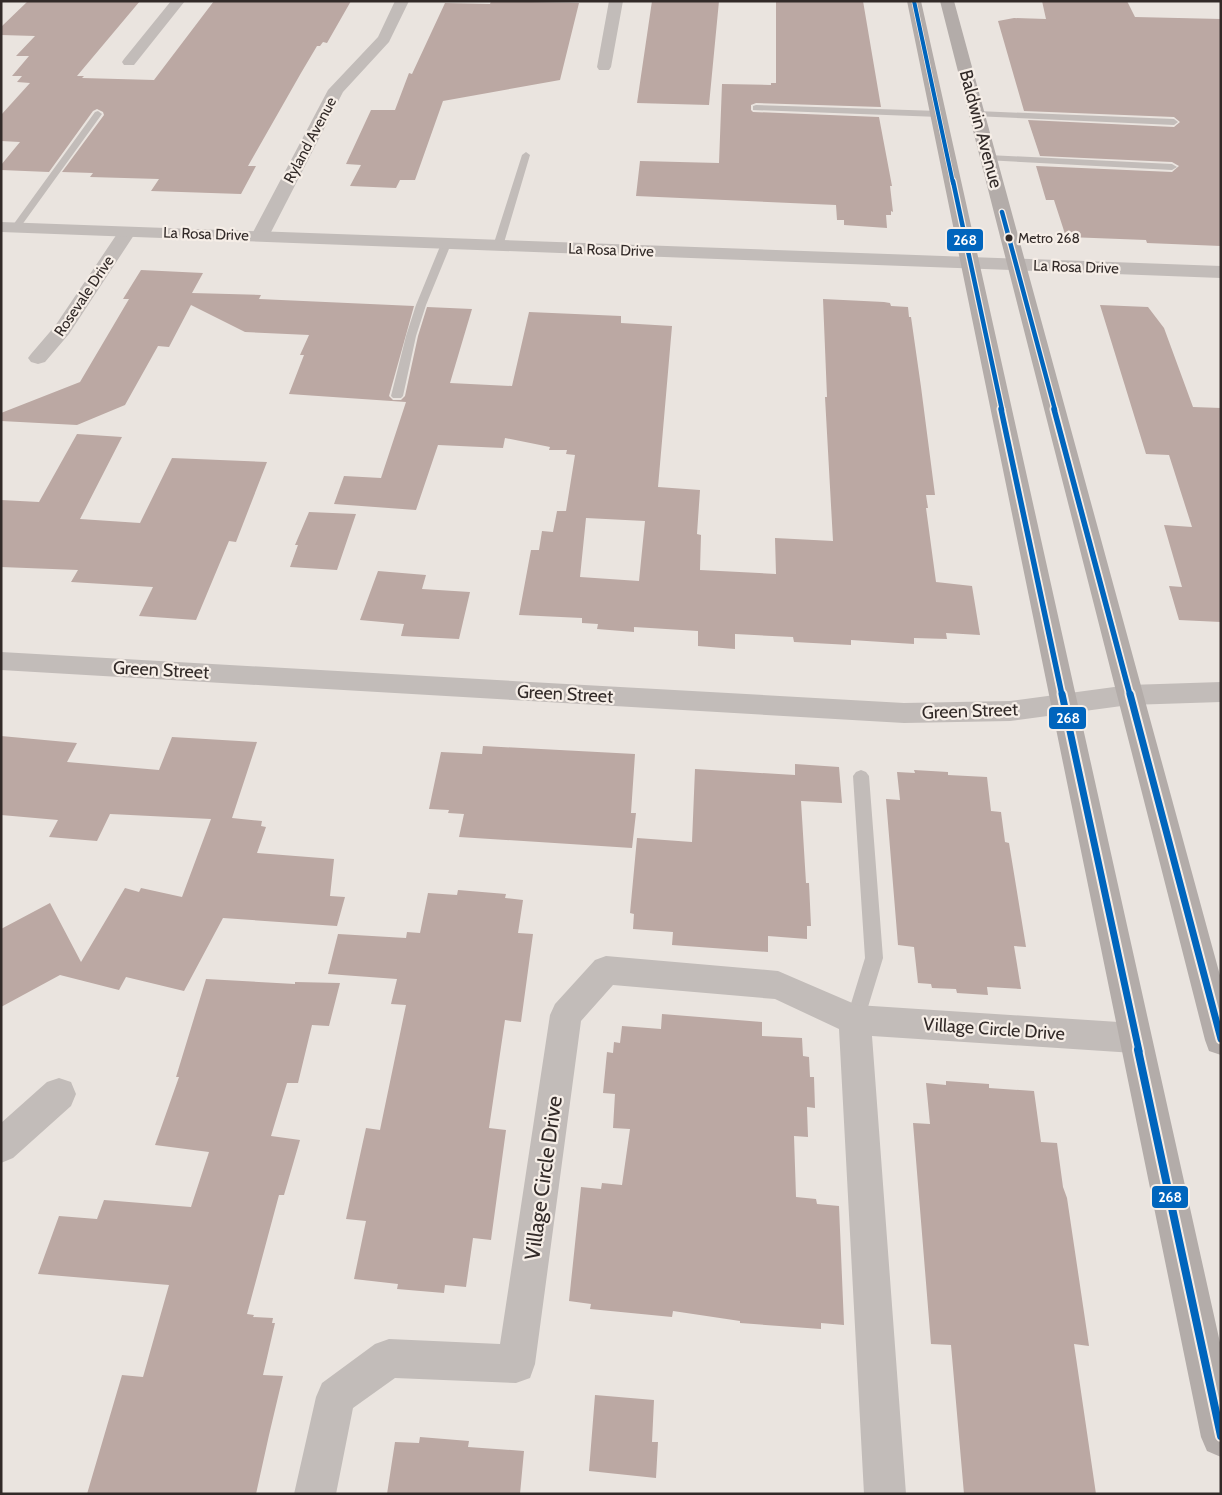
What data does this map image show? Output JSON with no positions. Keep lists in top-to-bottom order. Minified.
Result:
{"streets":{"main road":["Baldwin Avenue"],"street":["Ryland Avenue","La Rosa Drive","Rosevale Drive","Green Street","Village Circle Drive"]},"crossings":[["Baldwin Avenue","La Rosa Drive"],["Baldwin Avenue","Green Street"],["Baldwin Avenue","Village Circle Drive"],["Ryland Avenue","La Rosa Drive"],["La Rosa Drive","Rosevale Drive"]],"places":["Metro 268"],"lines":["transit line 268"]}
